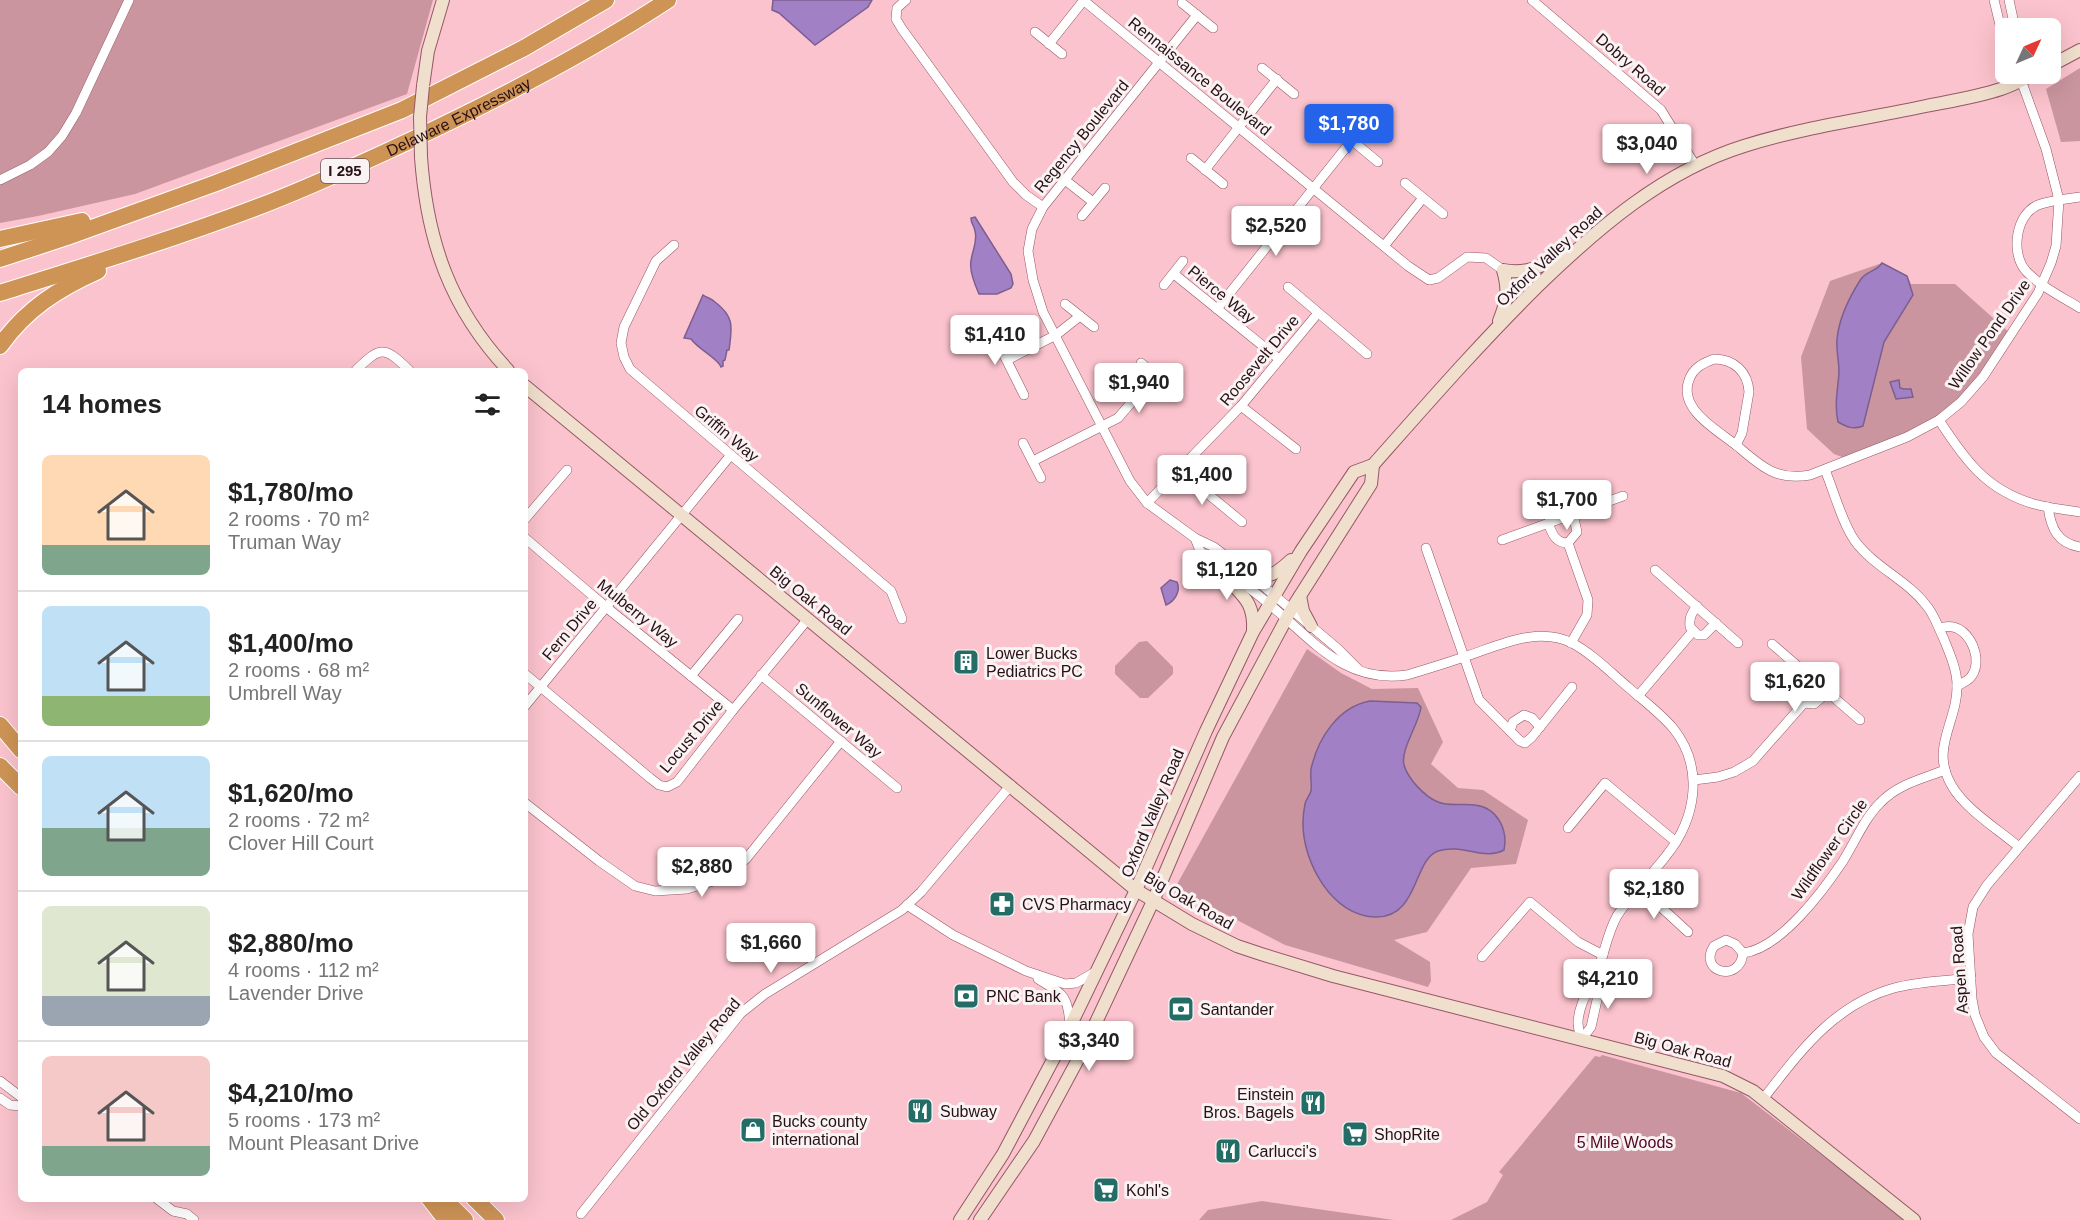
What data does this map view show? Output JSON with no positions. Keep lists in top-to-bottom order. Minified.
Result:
{"streets":{"highway":["Delaware Expressway","I 295"],"main road":["Oxford Valley Road","Big Oak Road"],"street":["Dobry Road","Rennaissance Boulevard","Regency Boulevard","Pierce Way","Willow Pond Drive","Roosevelt Drive","Griffin Way","Mulberry Way","Fern Drive","Sunflower Way","Locust Drive","Wildflower Circle","Aspen Road","Old Oxford Valley Road"]},"crossings":[["Dobry Road","Oxford Valley Road"],["Rennaissance Boulevard","Regency Boulevard"],["Delaware Expressway","I 295"],["Regency Boulevard","Oxford Valley Road"],["Regency Boulevard","Roosevelt Drive"],["Oxford Valley Road","Big Oak Road"],["Pierce Way","Roosevelt Drive"],["Griffin Way","Fern Drive"],["Big Oak Road","Fern Drive"],["Big Oak Road","Locust Drive"],["Big Oak Road","Old Oxford Valley Road"],["Mulberry Way","Fern Drive"],["Mulberry Way","Locust Drive"],["Fern Drive","Locust Drive"],["Sunflower Way","Locust Drive"]],"parks":["5 Mile Woods"],"places":{"building":["Lower Bucks Pediatrics PC"],"pharmacy":["CVS Pharmacy"],"bank":["PNC Bank","Santander"],"restaurant":["Einstein Bros. Bagels","Subway","Carlucci's"],"shop":["Bucks county international"],"supermarket":["ShopRite","Kohl's"]},"north":"top right","page":{"price":["$1,780","$3,040","$2,520","$1,410","$1,940","$1,400","$1,700","$1,120","$1,620","$2,880","$2,180","$1,660","$4,210","$3,340"],"heading":"14 homes","list":[{"name":"$1,780/mo","note":"2 rooms · 70 m² · Truman Way"},{"name":"$1,400/mo","note":"2 rooms · 68 m² · Umbrell Way"},{"name":"$1,620/mo","note":"2 rooms · 72 m² · Clover Hill Court"},{"name":"$2,880/mo","note":"4 rooms · 112 m² · Lavender Drive"},{"name":"$4,210/mo","note":"5 rooms · 173 m² · Mount Pleasant Drive"}]}}
